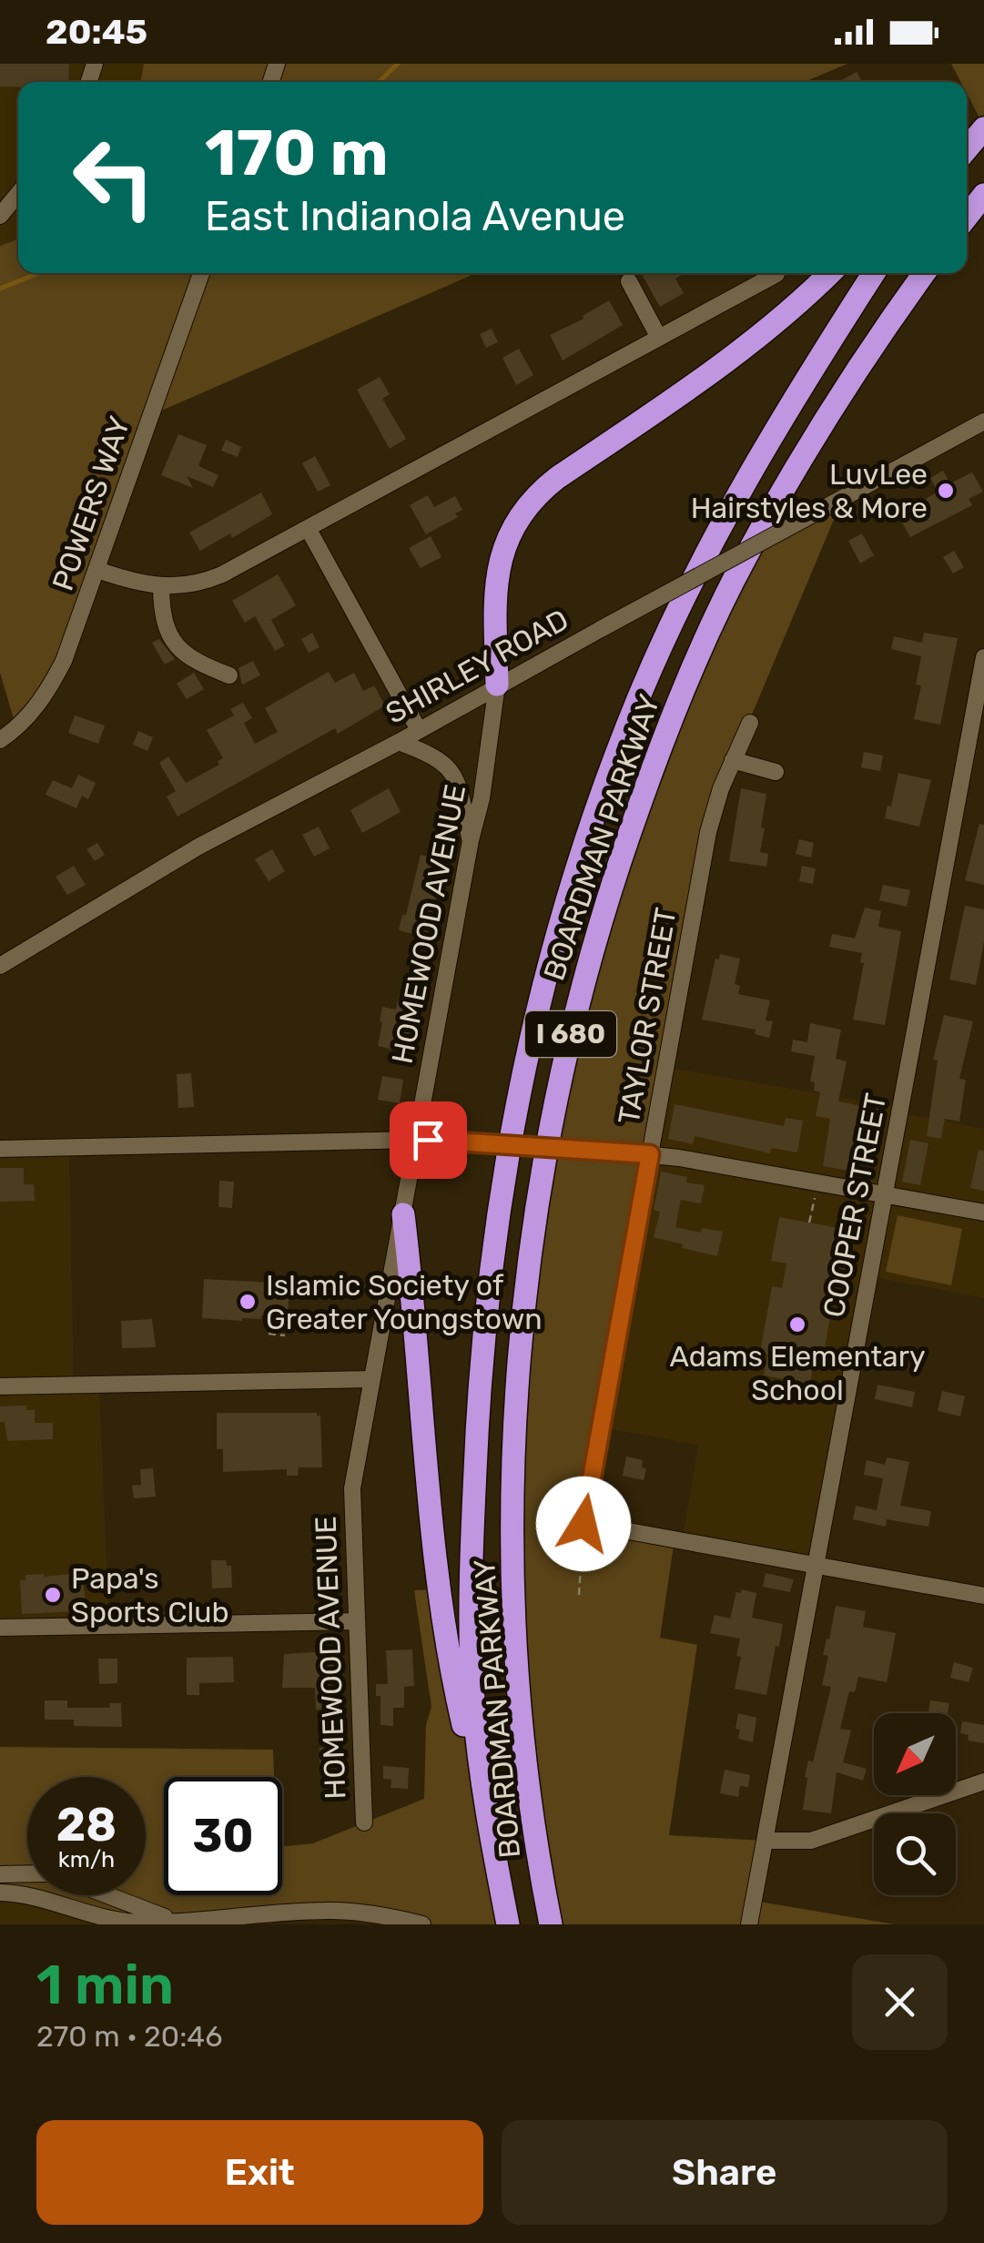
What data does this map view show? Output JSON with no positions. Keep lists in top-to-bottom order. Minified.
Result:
{"streets":{"highway":["BOARDMAN PARKWAY","I 680"],"street":["POWERS WAY","SHIRLEY ROAD","HOMEWOOD AVENUE","TAYLOR STREET","COOPER STREET"]},"crossings":[["SHIRLEY ROAD","HOMEWOOD AVENUE"]],"places":["LuvLee Hairstyles & More","Islamic Society of Greater Youngstown","Adams Elementary School","Papa's Sports Club"],"north":"bottom left","page":{"status":"20:45","turn":["170 m","East Indianola Avenue"],"speed":"28 km/h","limit":"30","heading":["1 min","270 m · 20:46"],"buttons":["Exit","Share"]}}
